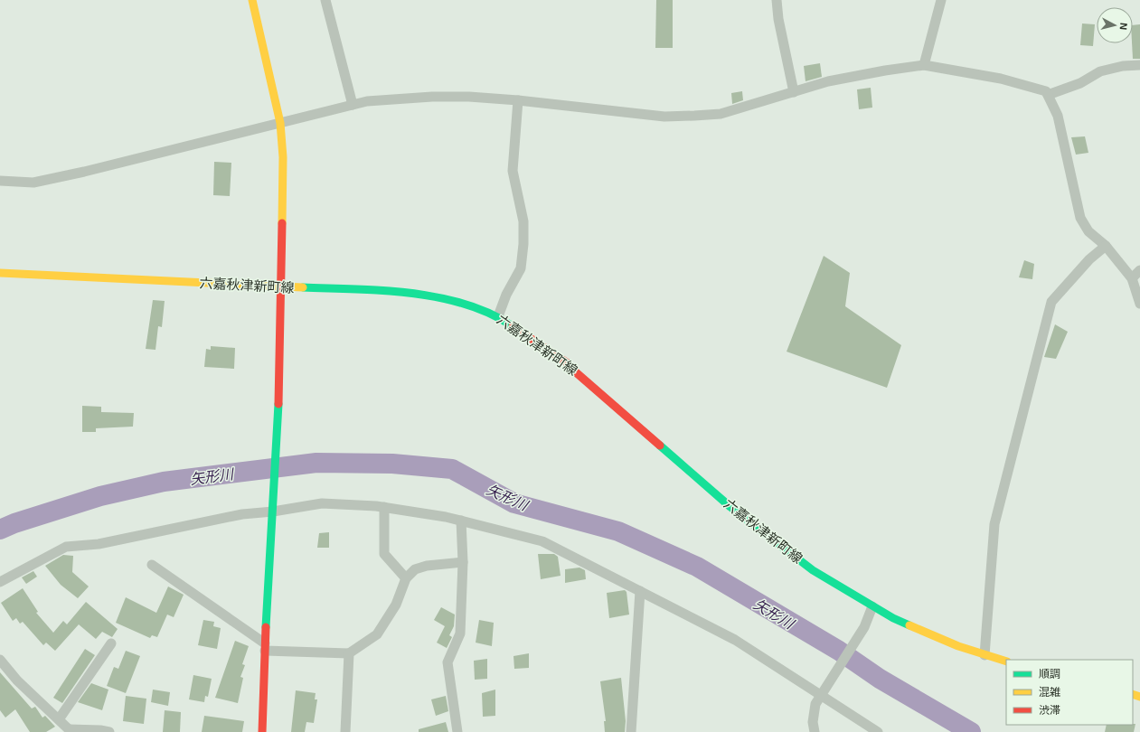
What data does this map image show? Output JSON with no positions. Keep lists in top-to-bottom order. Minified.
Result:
{"streets":{"main road":["六嘉秋津新町線"]},"water":["矢形川"],"legend":["順調","混雑","渋滞"],"north":"right"}
